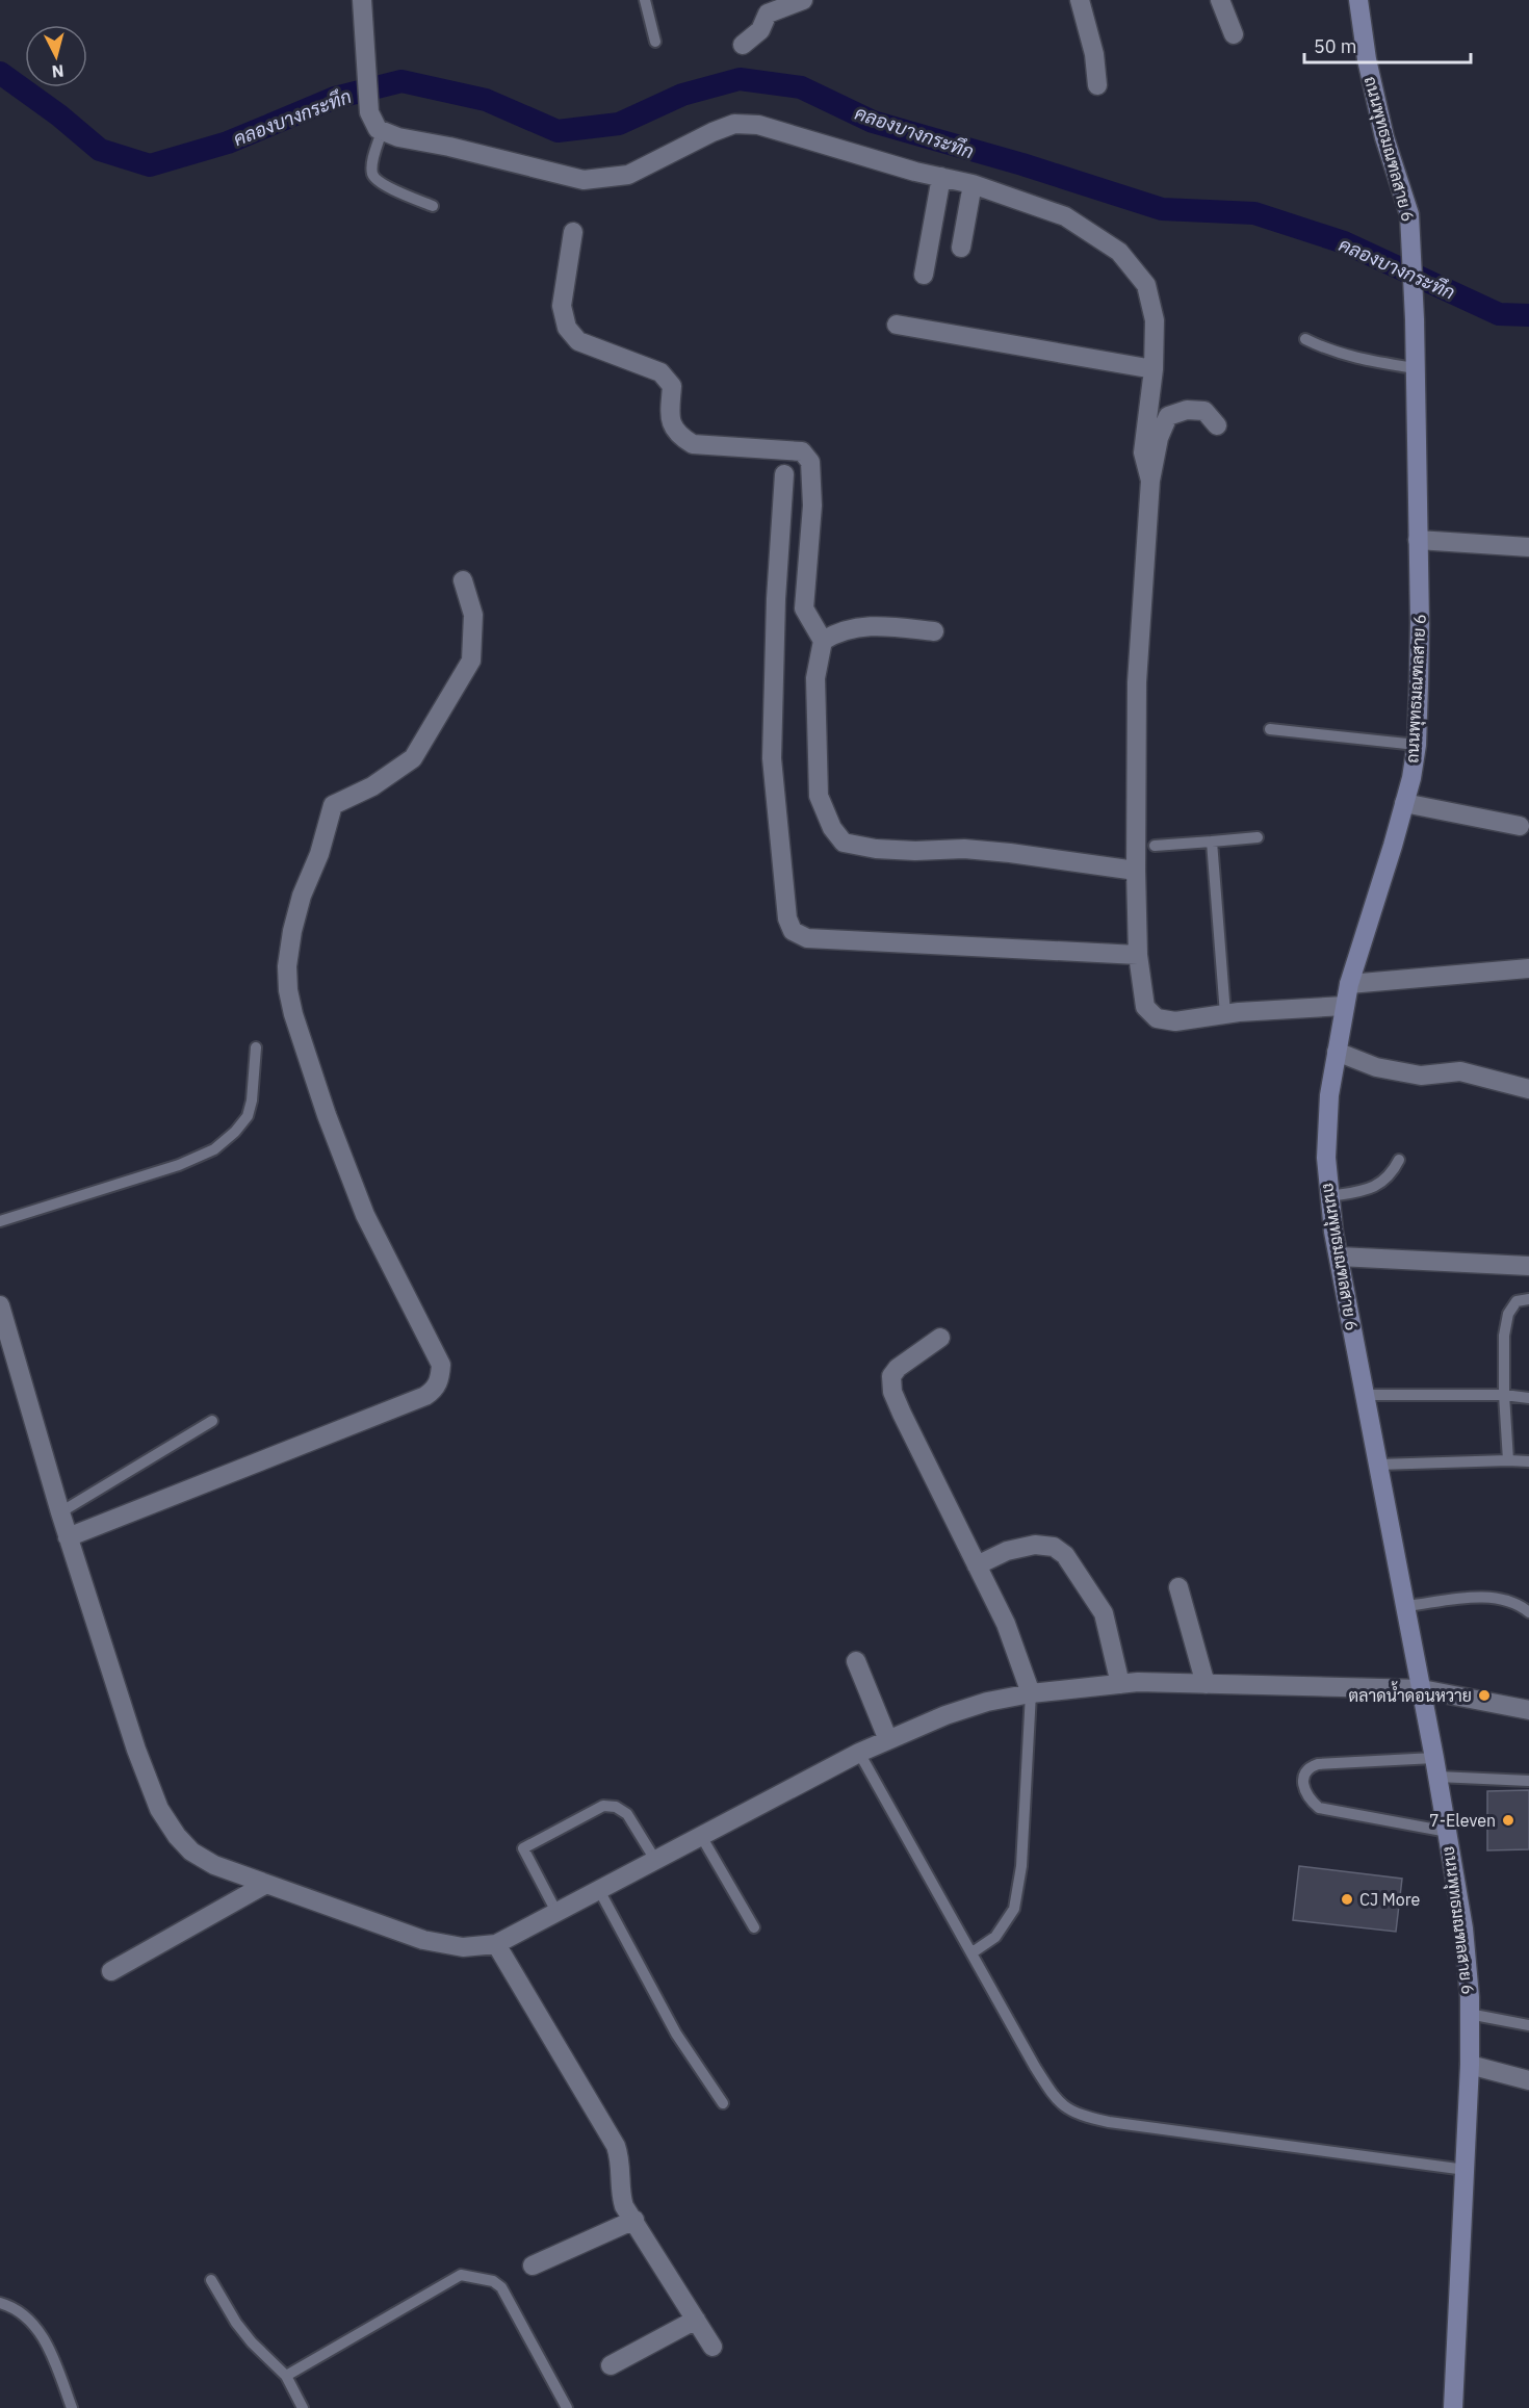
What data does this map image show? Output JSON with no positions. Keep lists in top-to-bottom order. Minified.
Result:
{"streets":{"main road":["ถนนพุทธมณฑลสาย 6"]},"water":["คลองบางกระทึก"],"places":["ตลาดน้ำดอนหวาย","7-Eleven","CJ More"],"scale_bar":"50 m","north":"bottom"}
